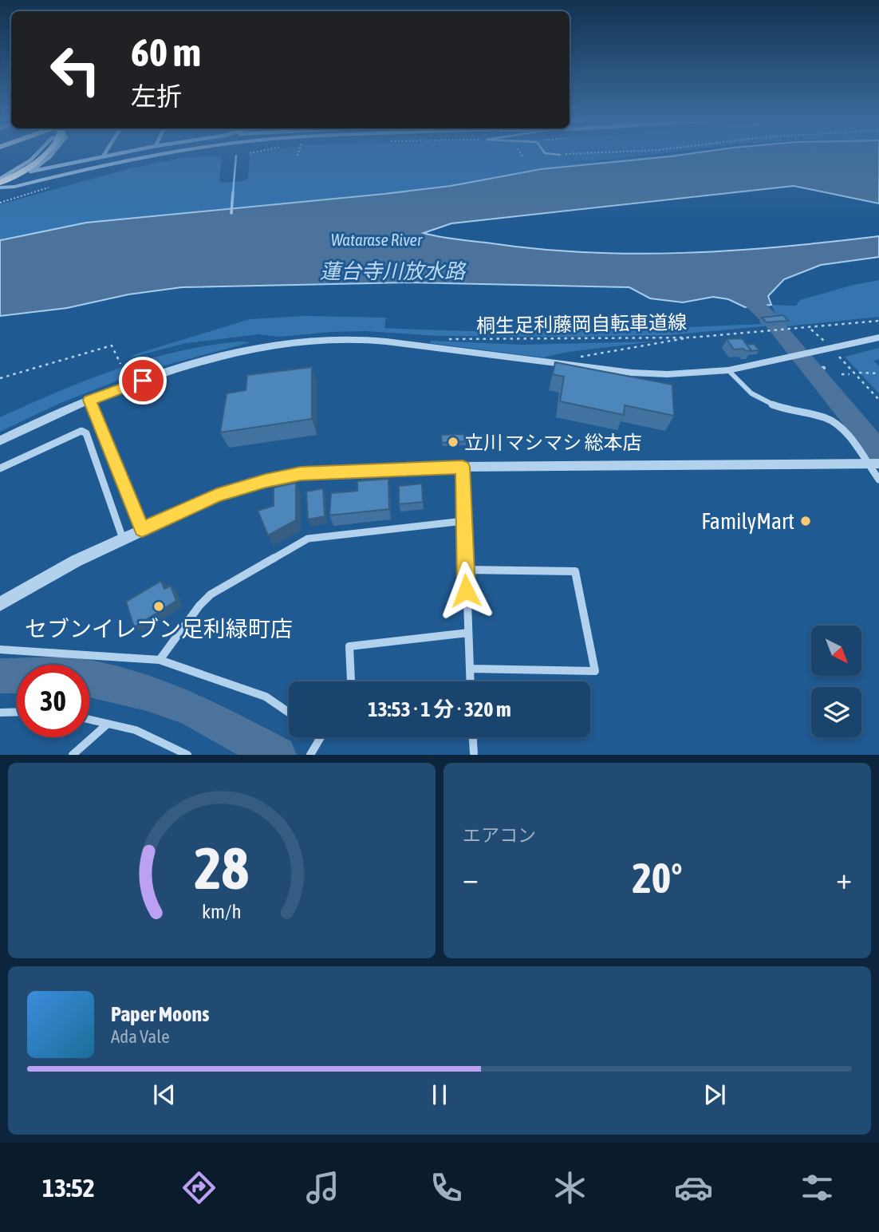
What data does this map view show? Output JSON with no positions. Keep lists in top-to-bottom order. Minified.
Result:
{"streets":{"path":["桐生足利藤岡自転車道線"]},"water":["Watarase River","蓮台寺川放水路"],"places":["立川 マシマシ 総本店","FamilyMart","セブンイレブン足利緑町店"],"north":"bottom right","page":{"turn":["60 m","左折"],"limit":"30","trip":"13:53 · 1 分 · 320 m","tile":"エアコン","heat":["−","20°","+"],"song":["Paper Moons","Ada Vale"],"tabs":"13:52","gauge":["28","km/h"]}}
